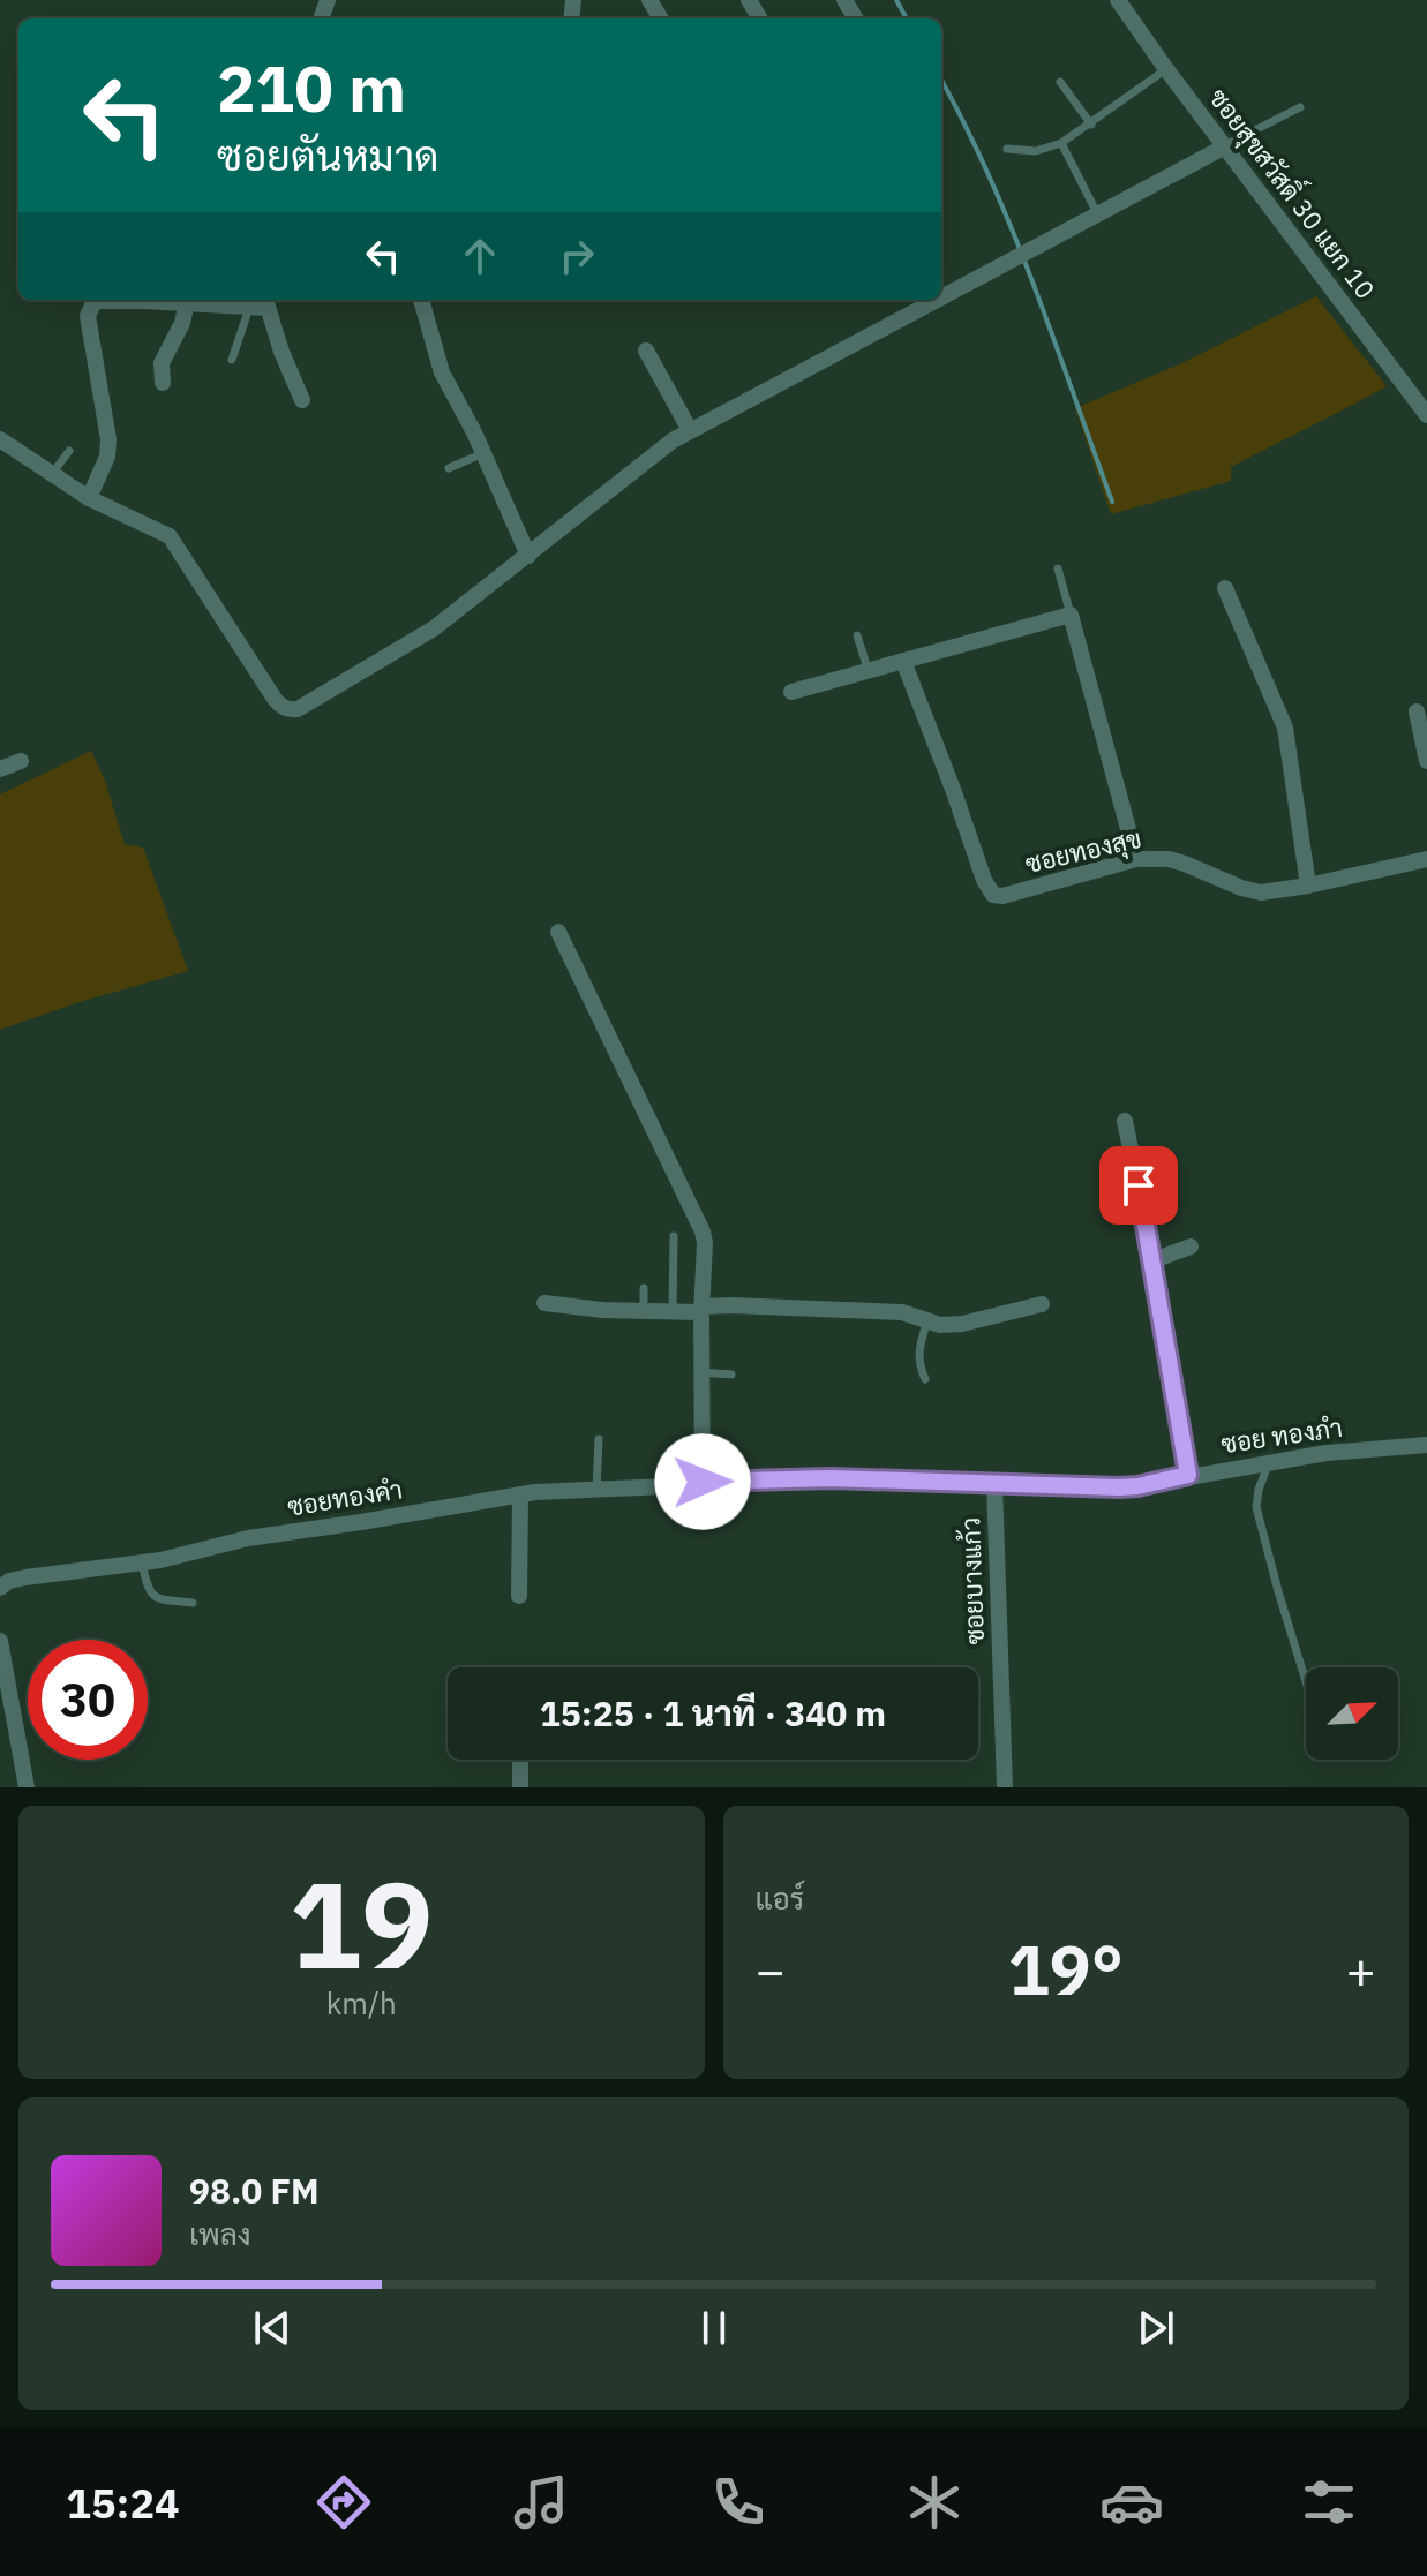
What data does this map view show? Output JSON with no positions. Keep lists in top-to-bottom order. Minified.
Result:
{"streets":{"street":["ซอยสุขสวัสดิ์ 30 แยก 10","ซอยทองสุข","ซอย ทองภํา","ซอยทองคำ","ซอยบางแก้ว"]},"crossings":[["ซอย ทองภํา","ซอยทองคำ"],["ซอย ทองภํา","ซอยบางแก้ว"]],"north":"top right","page":{"turn":["210 m","ซอยตันหมาด"],"limit":"30","trip":"15:25 · 1 นาที · 340 m","tile":[["19","km/h"],"แอร์"],"heat":["−","19°","+"],"song":["98.0 FM","เพลง"],"tabs":"15:24"}}
